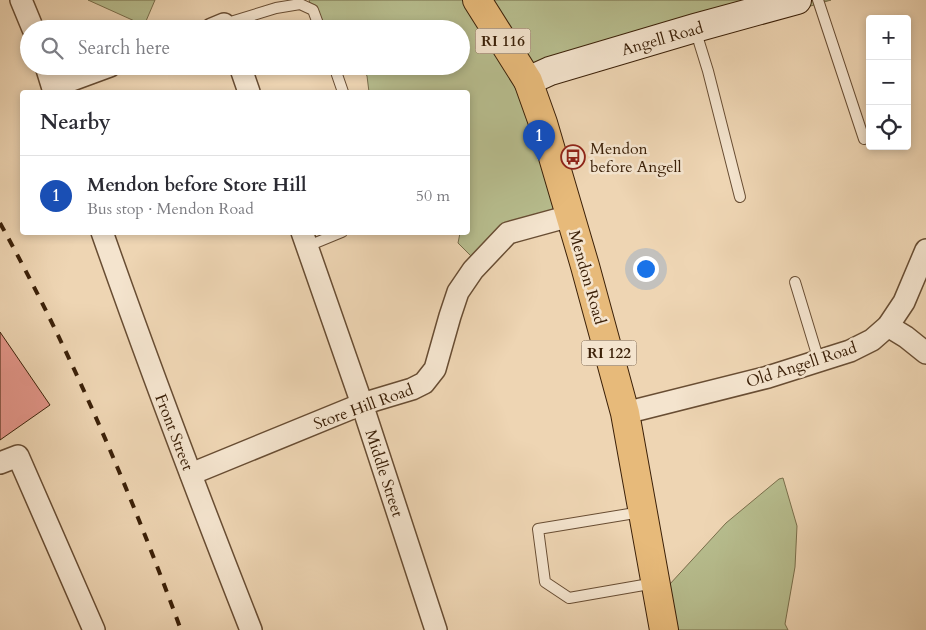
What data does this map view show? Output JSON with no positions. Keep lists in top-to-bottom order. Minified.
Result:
{"streets":{"main road":["Angell Road","RI 116","Mendon Road","RI 122"],"street":["Old Angell Road","Store Hill Road","Front Street","Middle Street"]},"crossings":[["Angell Road","Mendon Road"],["Mendon Road","Old Angell Road"],["Mendon Road","Store Hill Road"],["Store Hill Road","Front Street"],["Store Hill Road","Middle Street"]],"places":{"bus stop":["Mendon before Angell"]},"page":{"map_buttons":["+","−"],"search":"Search here","heading":"Nearby","pins":"1","list":[{"mark":"1","name":"Mendon before Store Hill","note":"Bus stop · Mendon Road","value":"50 m"}]}}
